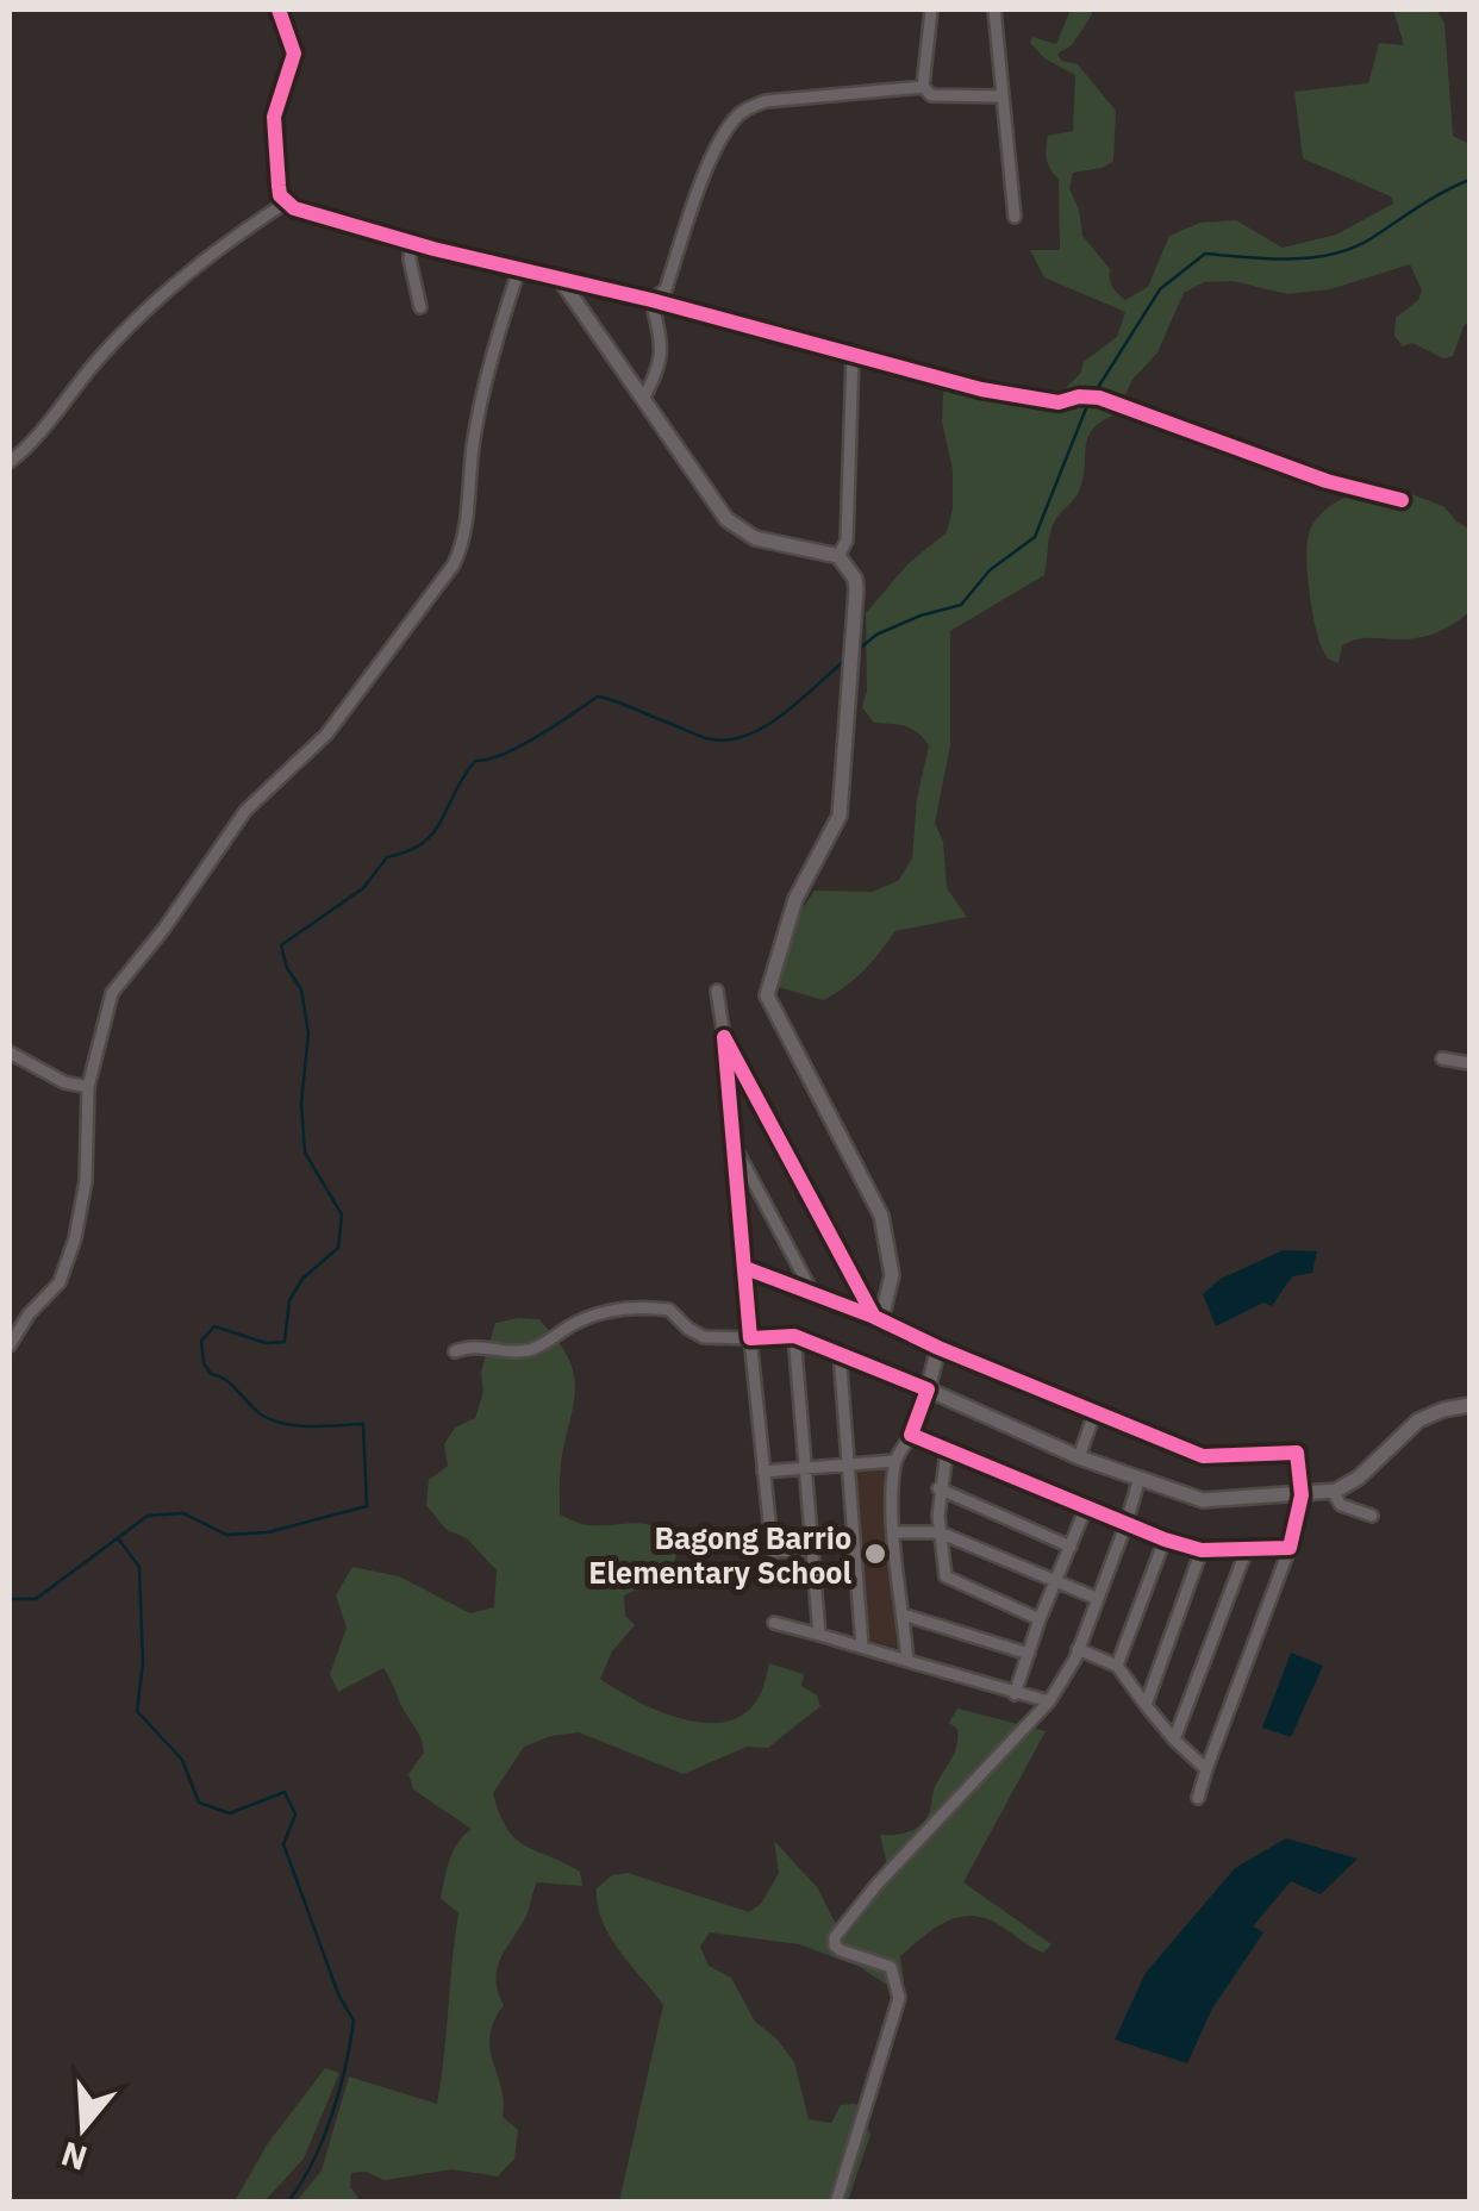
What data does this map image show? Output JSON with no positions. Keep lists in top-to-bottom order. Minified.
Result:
{"places":["Bagong Barrio Elementary School"],"north":"bottom"}
